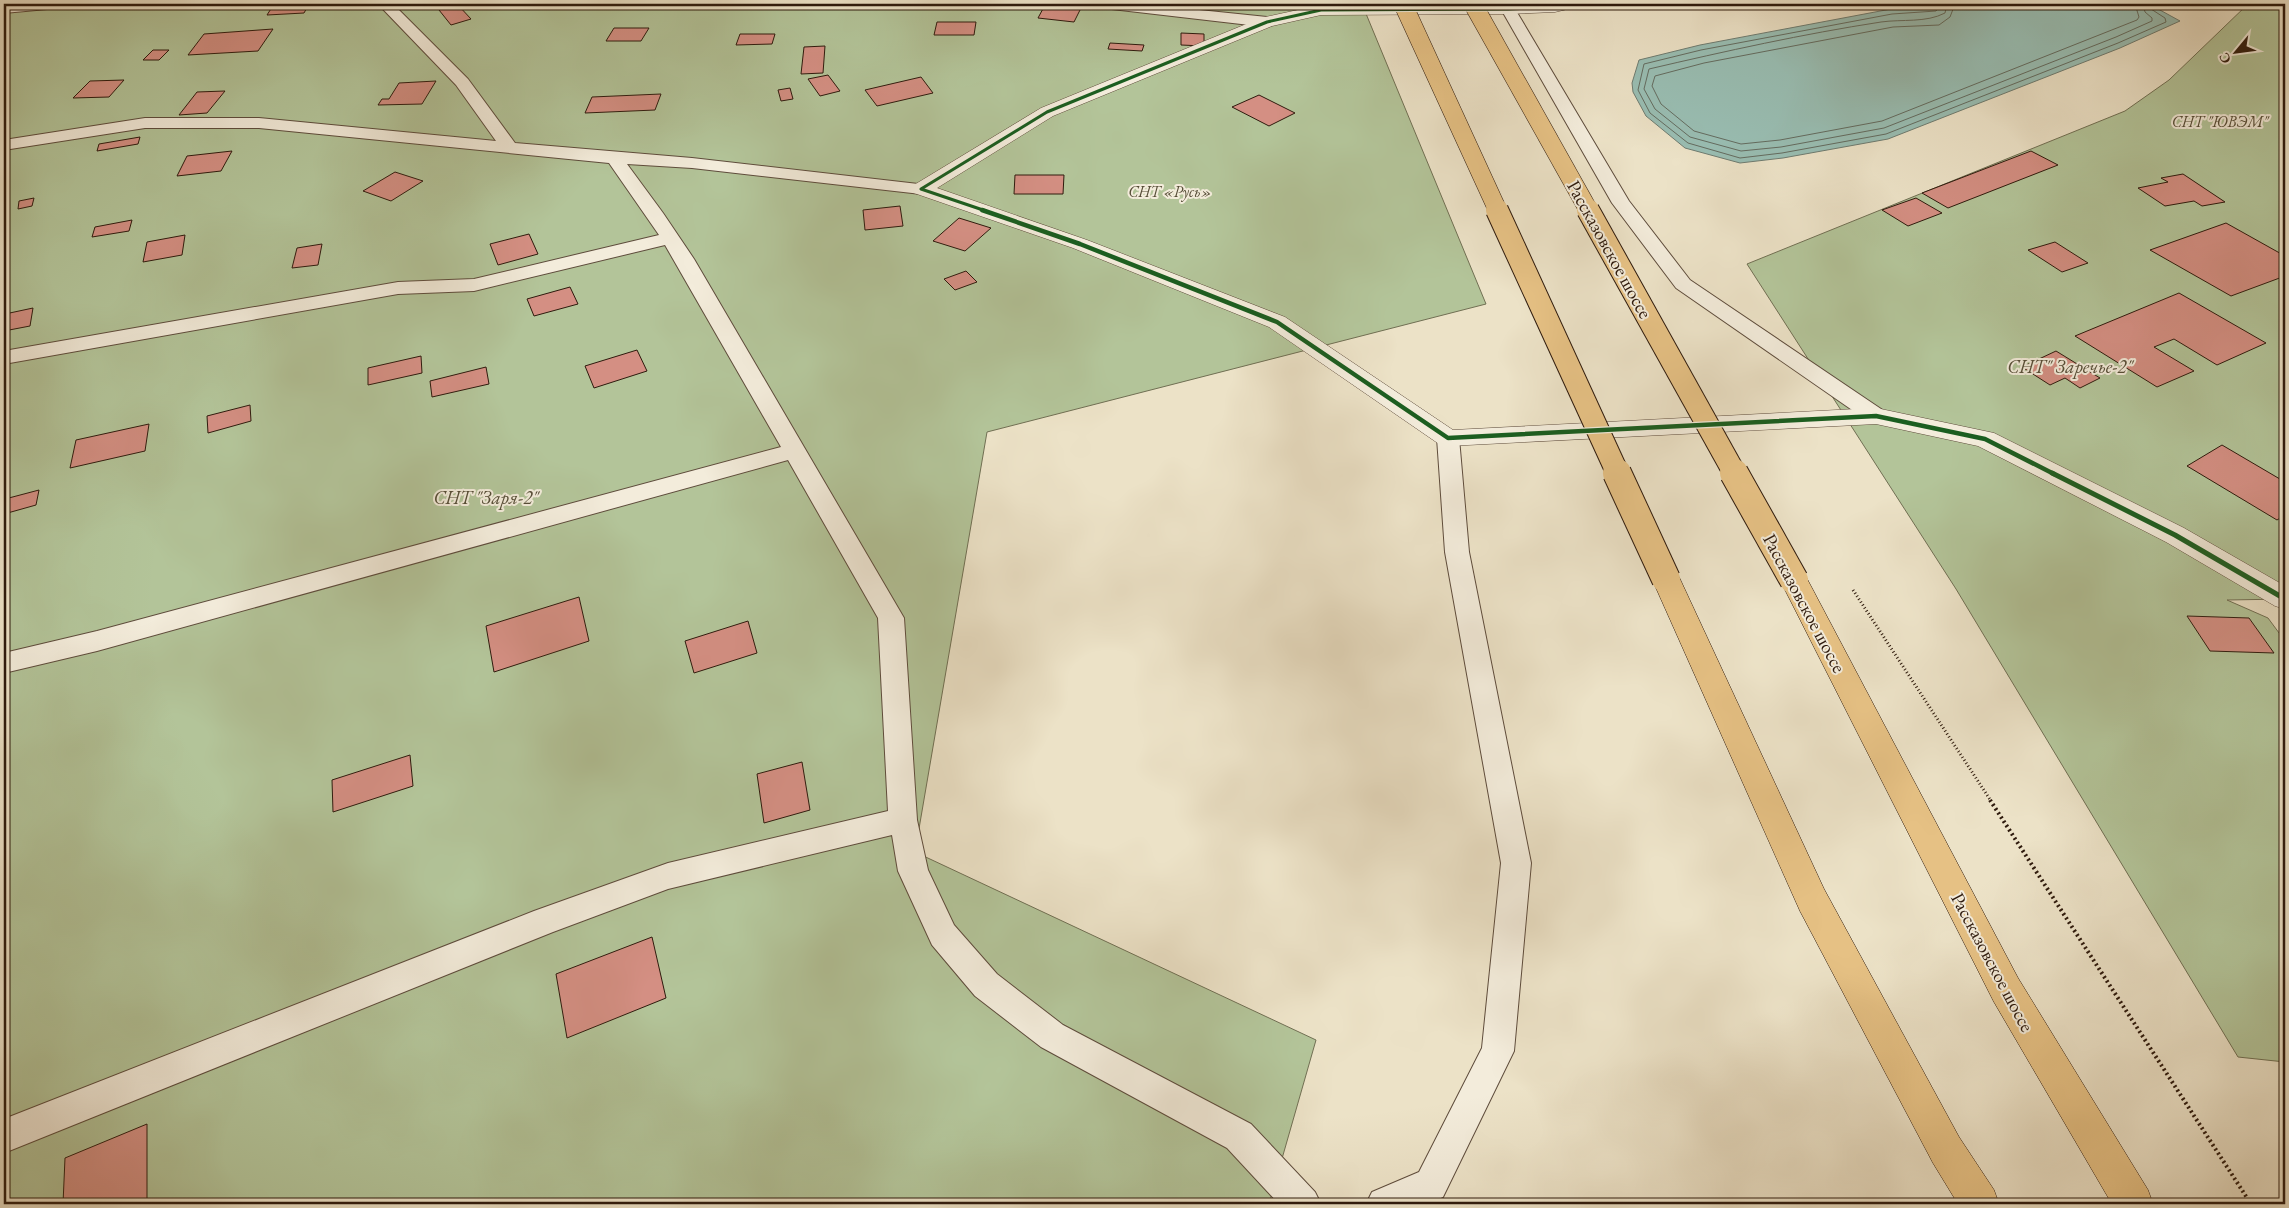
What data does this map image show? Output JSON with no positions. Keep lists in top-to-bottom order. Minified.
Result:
{"streets":{"main road":["Рассказовское шоссе"]},"parks":["СНТ \"ЮВЭМ\"","СНТ «Русь»","СНТ\" Заречье-2\"","СНТ \"Заря-2\""],"north":"bottom left"}
